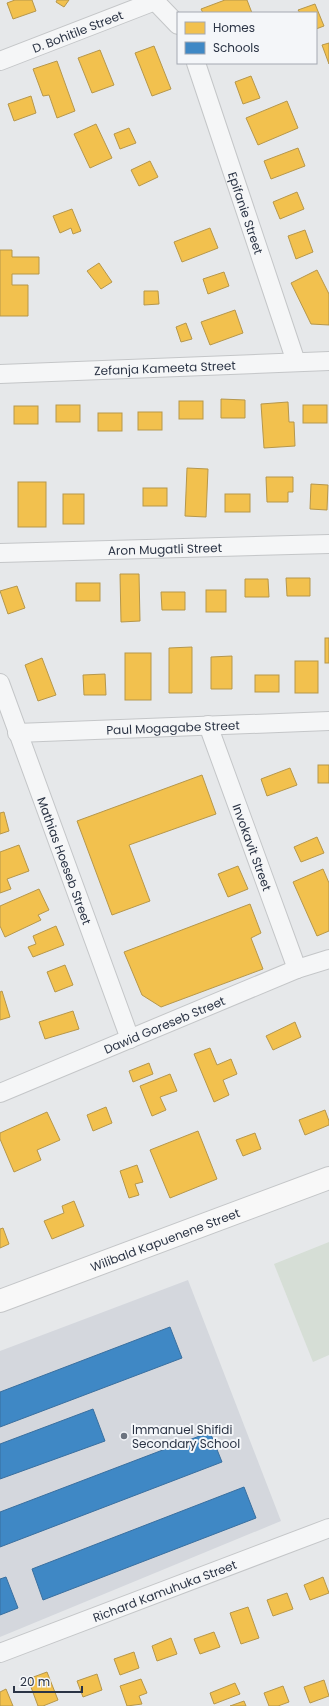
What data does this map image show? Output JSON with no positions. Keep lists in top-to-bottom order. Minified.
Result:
{"streets":{"street":["D. Bohitile Street","Epifanie Street","Zefanja Kameeta Street","Aron Mugatli Street","Paul Mogagabe Street","Invokavit Street","Mathias Hoeseb Street","Dawid Goreseb Street","Wilibald Kapuenene Street","Richard Kamuhuka Street"]},"crossings":[["Epifanie Street","Zefanja Kameeta Street"],["Paul Mogagabe Street","Invokavit Street"],["Paul Mogagabe Street","Mathias Hoeseb Street"],["Invokavit Street","Dawid Goreseb Street"],["Mathias Hoeseb Street","Dawid Goreseb Street"]],"places":["Immanuel Shifidi Secondary School"],"legend":["Homes","Schools"],"scale_bar":"20 m"}
